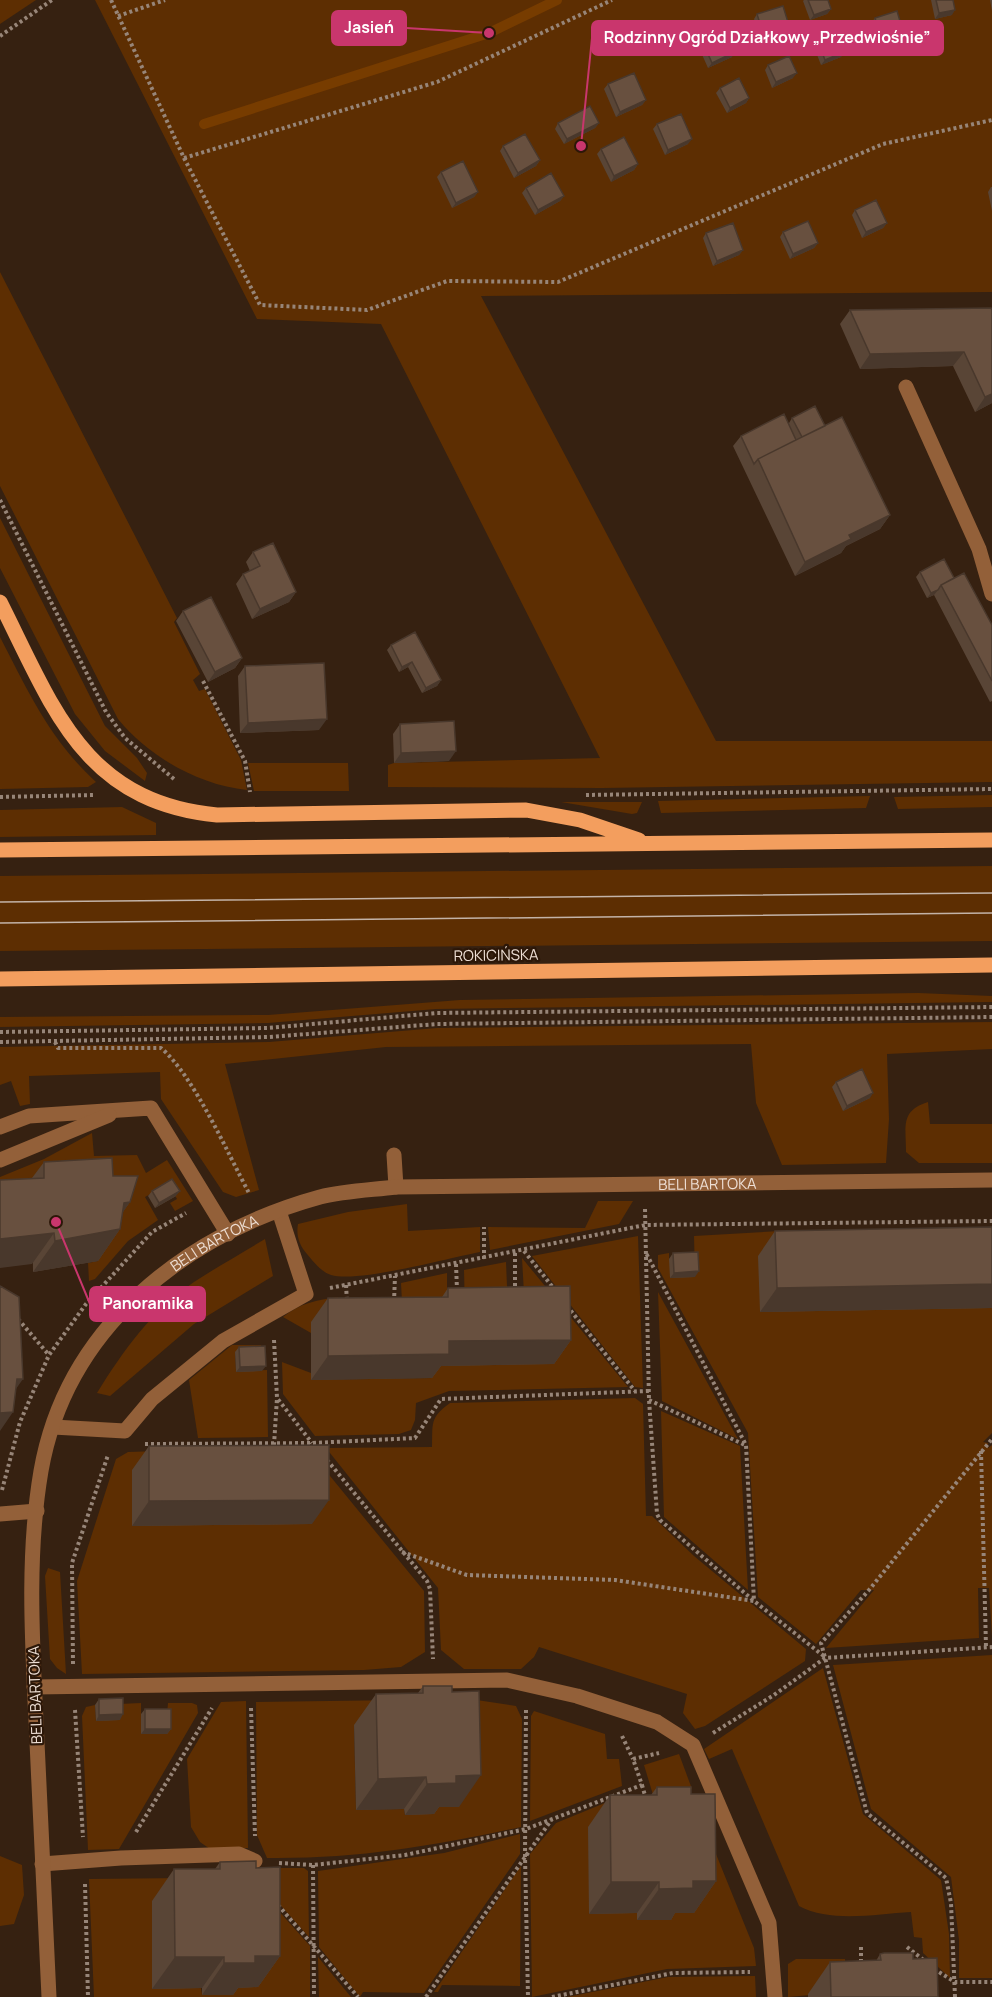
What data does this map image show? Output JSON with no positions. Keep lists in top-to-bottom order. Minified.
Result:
{"streets":{"main road":["ROKICIŃSKA"],"street":["BELI BARTOKA"]},"places":["Jasień","Rodzinny Ogród Działkowy „Przedwiośnie”","Panoramika"]}
